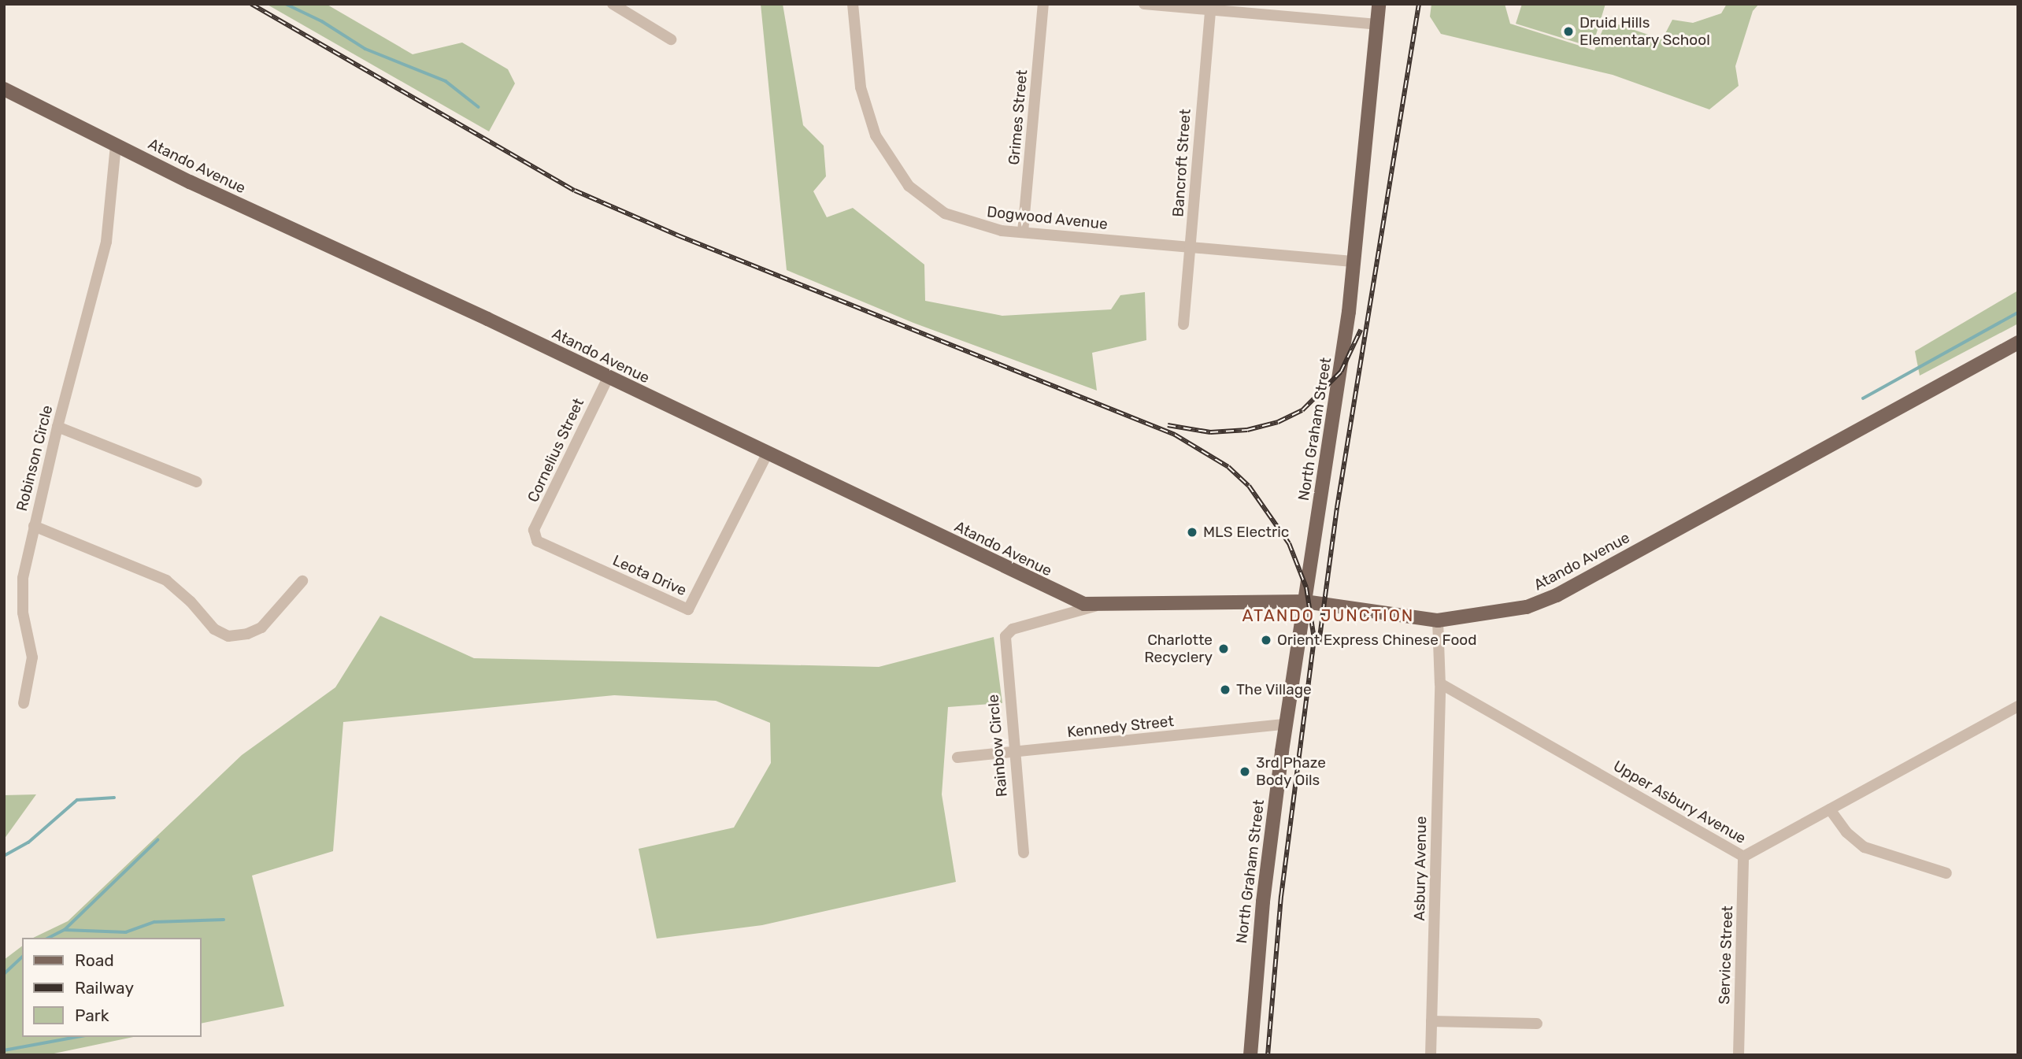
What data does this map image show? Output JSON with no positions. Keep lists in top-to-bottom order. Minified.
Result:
{"streets":{"main road":["Atando Avenue","North Graham Street"],"street":["Grimes Street","Bancroft Street","Dogwood Avenue","Cornelius Street","Robinson Circle","Leota Drive","Kennedy Street","Rainbow Circle","Upper Asbury Avenue","Asbury Avenue","Service Street"]},"crossings":[["Grimes Street","Dogwood Avenue"],["Bancroft Street","Dogwood Avenue"],["Atando Avenue","North Graham Street"],["Atando Avenue","Cornelius Street"],["Atando Avenue","Robinson Circle"],["Atando Avenue","Leota Drive"],["Atando Avenue","Rainbow Circle"],["Dogwood Avenue","North Graham Street"],["North Graham Street","Kennedy Street"],["Cornelius Street","Leota Drive"],["Kennedy Street","Rainbow Circle"],["Upper Asbury Avenue","Asbury Avenue"],["Upper Asbury Avenue","Service Street"]],"districts":["ATANDO JUNCTION"],"places":["Druid Hills Elementary School","MLS Electric","Orient Express Chinese Food","Charlotte Recyclery","The Village","3rd Phaze Body Oils"],"legend":["Road","Railway","Park"]}
